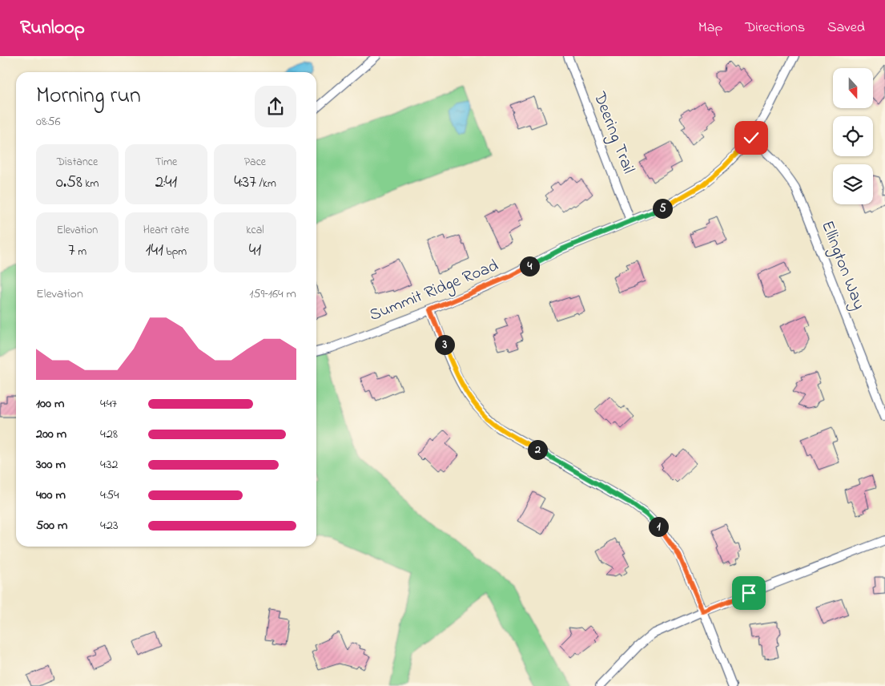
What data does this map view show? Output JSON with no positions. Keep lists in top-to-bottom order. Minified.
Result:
{"streets":{"street":["Deering Trail","Ellington Way","Summit Ridge Road"]},"crossings":[["Deering Trail","Summit Ridge Road"],["Ellington Way","Summit Ridge Road"]],"north":"bottom","page":{"header":"Runloop","nav":["Map","Directions","Saved"],"heading":["Morning run","08:56"],"stats":[["Distance","0.58 km"],["Time","2:41"],["Pace","4:37 /km"],["Elevation","7 m"],["Heart rate","141 bpm"],["kcal","41"]],"pins":["5","4","3","2","1"],"chart":["Elevation","159–164 m"],"list":[{"name":"100 m","note":"4:47"},{"name":"200 m","note":"4:28"},{"name":"300 m","note":"4:32"},{"name":"400 m","note":"4:54"},{"name":"500 m","note":"4:23"}]}}
